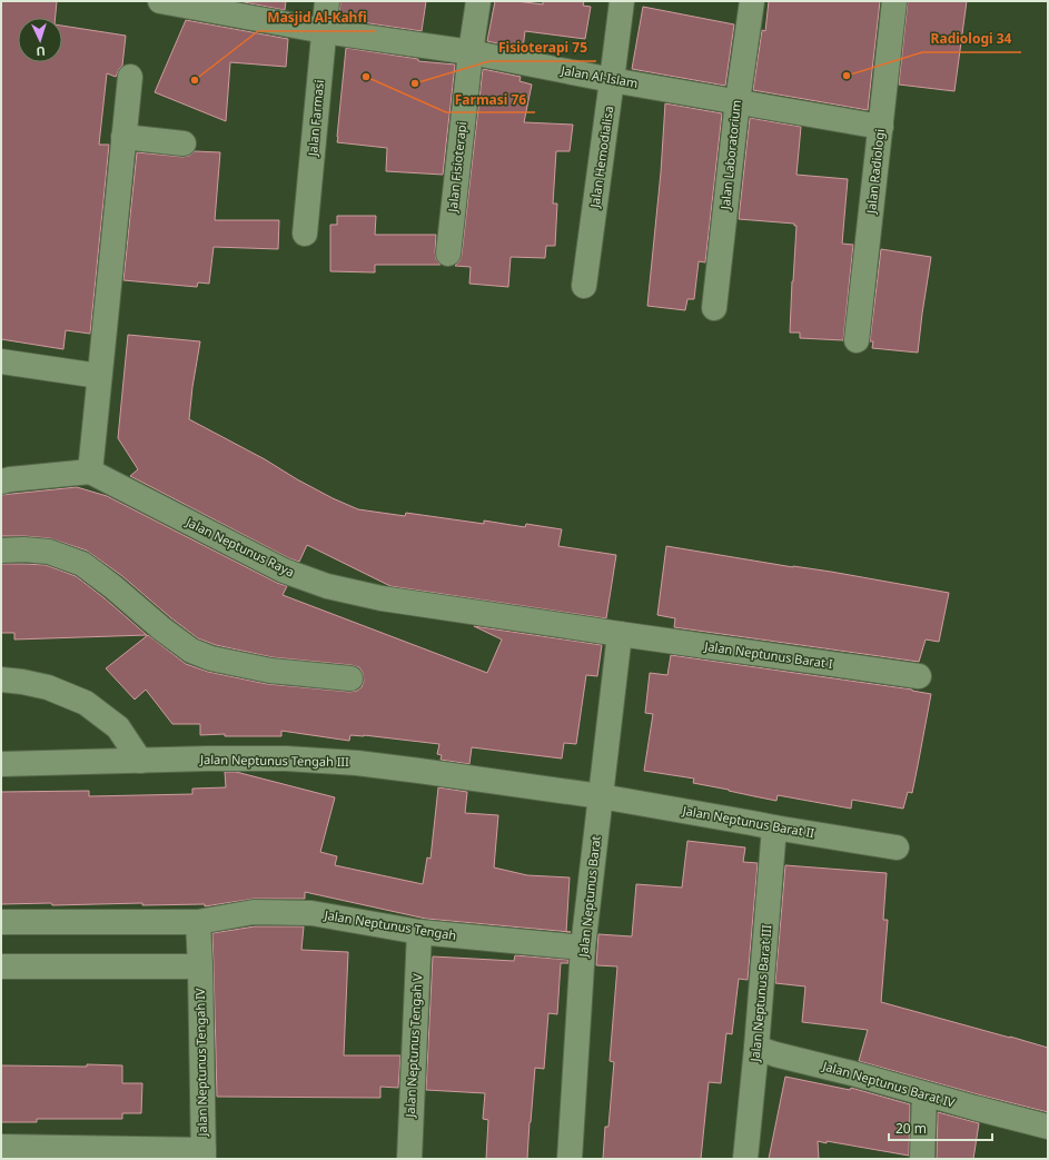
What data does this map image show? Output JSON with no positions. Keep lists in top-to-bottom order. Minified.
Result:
{"streets":{"street":["Jalan Al-Islam","Jalan Farmasi","Jalan Laboratorium","Jalan Hemodialisa","Jalan Fisioterapi","Jalan Radiologi","Jalan Neptunus Raya","Jalan Neptunus Barat I","Jalan Neptunus Tengah III","Jalan Neptunus Barat II","Jalan Neptunus Barat","Jalan Neptunus Tengah","Jalan Neptunus Barat III","Jalan Neptunus Tengah V","Jalan Neptunus Tengah IV","Jalan Neptunus Barat IV"]},"crossings":[["Jalan Al-Islam","Jalan Farmasi"],["Jalan Al-Islam","Jalan Laboratorium"],["Jalan Al-Islam","Jalan Hemodialisa"],["Jalan Al-Islam","Jalan Fisioterapi"],["Jalan Al-Islam","Jalan Radiologi"],["Jalan Neptunus Raya","Jalan Neptunus Barat I"],["Jalan Neptunus Raya","Jalan Neptunus Barat"],["Jalan Neptunus Barat I","Jalan Neptunus Barat"],["Jalan Neptunus Tengah III","Jalan Neptunus Barat II"],["Jalan Neptunus Tengah III","Jalan Neptunus Barat"],["Jalan Neptunus Barat II","Jalan Neptunus Barat"],["Jalan Neptunus Barat II","Jalan Neptunus Barat III"],["Jalan Neptunus Barat","Jalan Neptunus Tengah"],["Jalan Neptunus Tengah","Jalan Neptunus Tengah V"],["Jalan Neptunus Barat III","Jalan Neptunus Barat IV"]],"places":["Radiologi 34","Farmasi 76","Masjid Al-Kahfi","Fisioterapi 75"],"scale_bar":"20 m","north":"bottom"}
